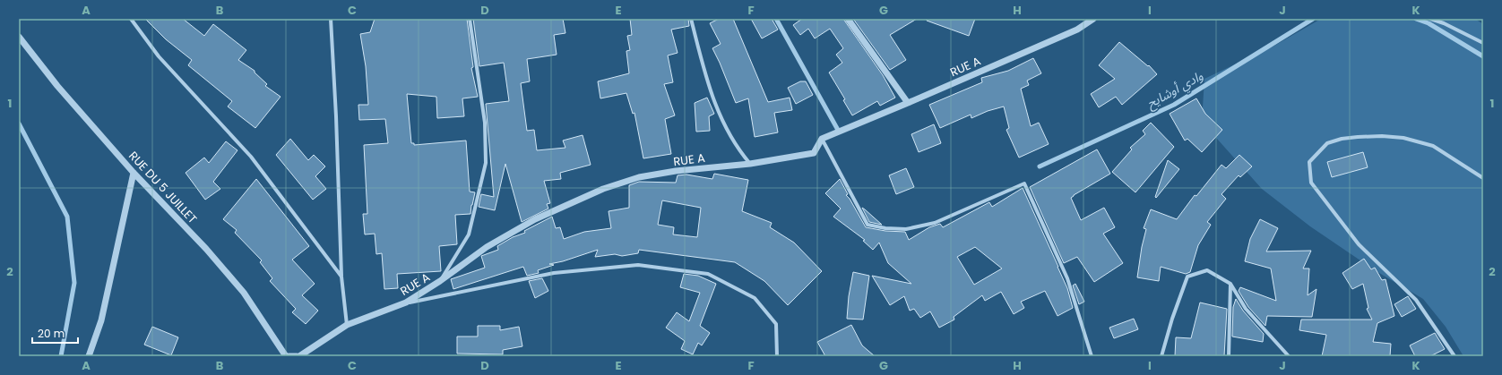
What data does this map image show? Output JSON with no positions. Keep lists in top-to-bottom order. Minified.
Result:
{"streets":{"street":["RUE A","RUE DU 5 JUILLET"]},"water":["وادي أوشايح"],"scale_bar":"20 m","grid":{"columns":["A","B","C","D","E","F","G","H","I","J","K"],"rows":["1","2"]}}
